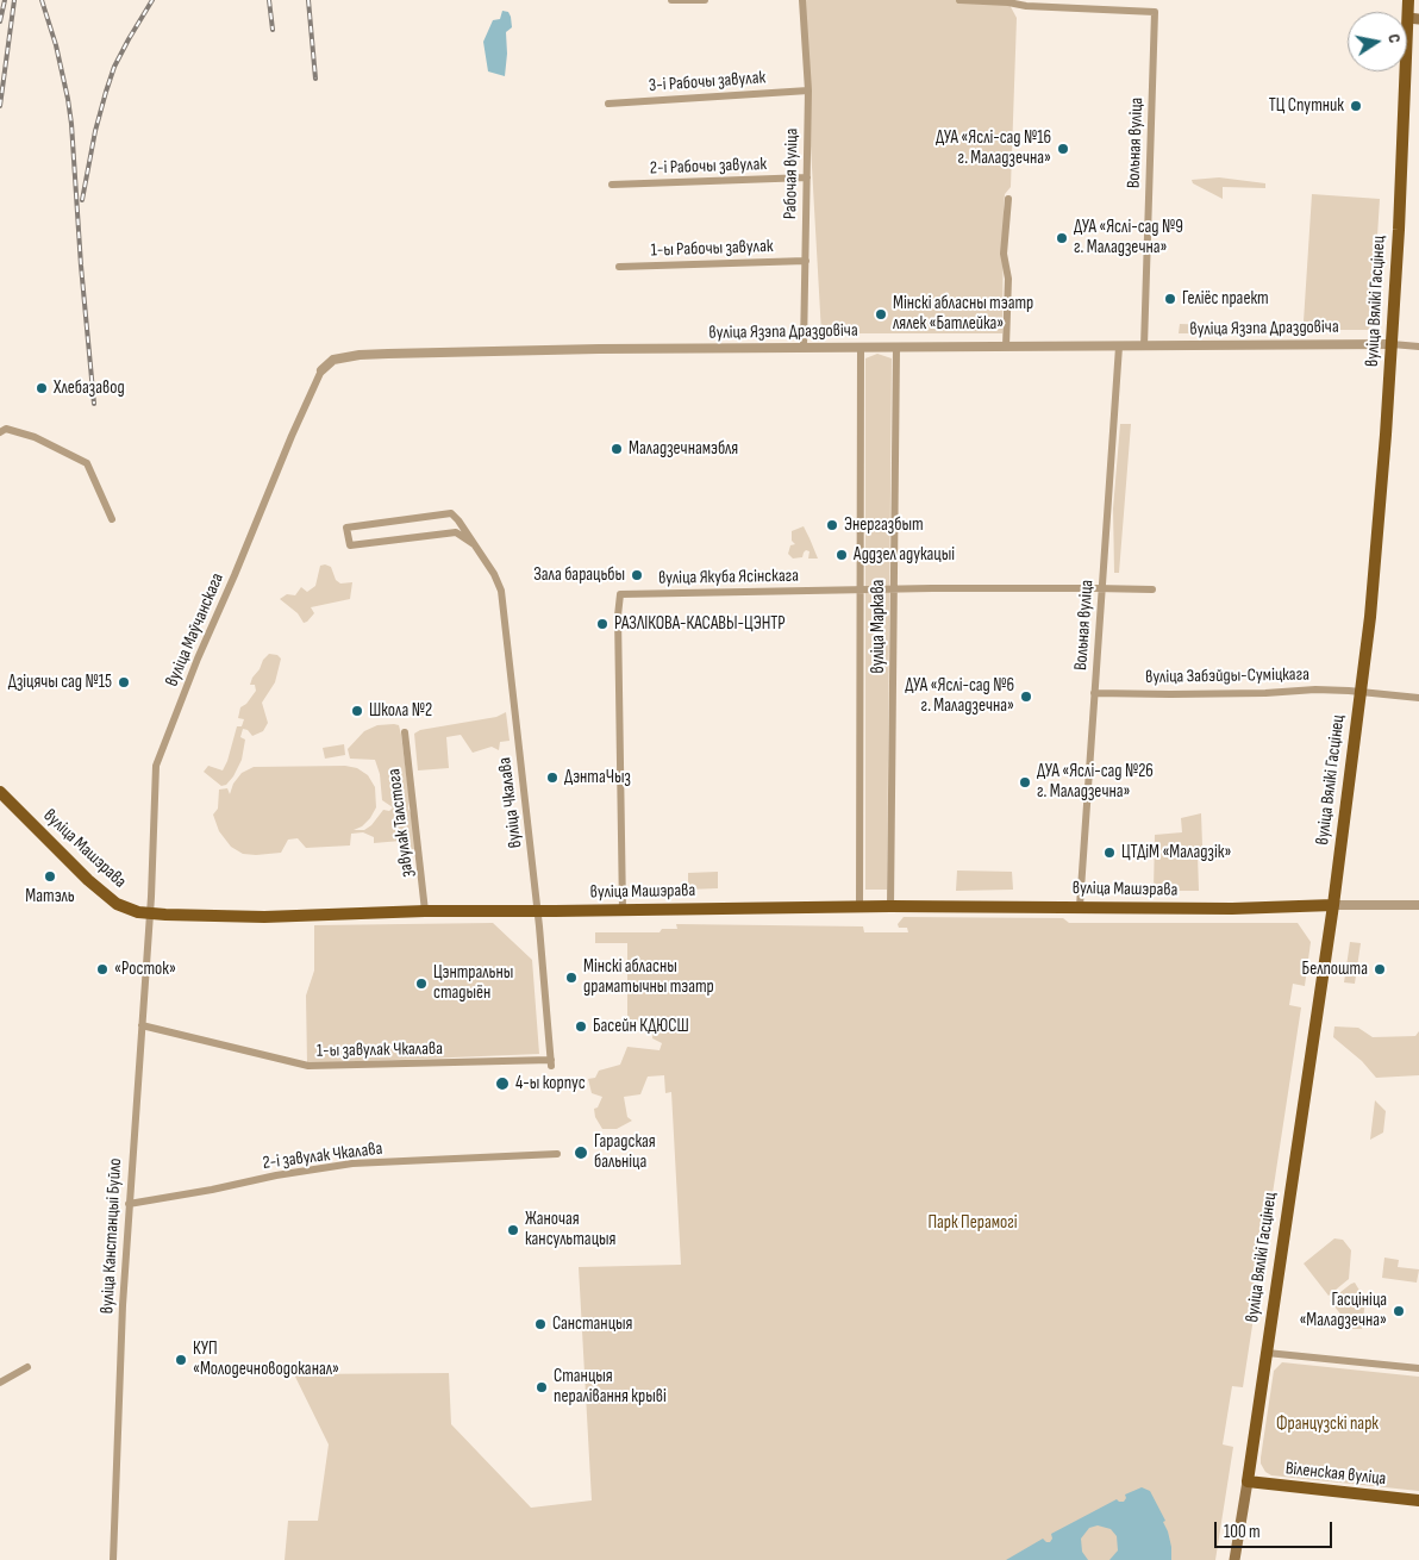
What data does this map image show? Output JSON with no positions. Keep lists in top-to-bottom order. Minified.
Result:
{"streets":{"main road":["вуліца Вялікі Гасцінец","вуліца Машэрава","Віленская вуліца"],"street":["3-і Рабочы завулак","Вольная вуліца","2-і Рабочы завулак","Рабочая вуліца","1-ы Рабочы завулак","вуліца Язэпа Драздовіча","вуліца Якуба Ясінскага","вуліца Маркава","вуліца Маўчанскага","вуліца Забэйды-Суміцкага","вуліца Чкалава","завулак Талстога","1-ы завулак Чкалава","2-і завулак Чкалава","вуліца Канстанцыі Буйло"]},"crossings":[["3-і Рабочы завулак","Рабочая вуліца"],["Вольная вуліца","вуліца Язэпа Драздовіча"],["Вольная вуліца","вуліца Якуба Ясінскага"],["Вольная вуліца","вуліца Забэйды-Суміцкага"],["Вольная вуліца","вуліца Машэрава"],["2-і Рабочы завулак","Рабочая вуліца"],["Рабочая вуліца","1-ы Рабочы завулак"],["Рабочая вуліца","вуліца Язэпа Драздовіча"],["вуліца Вялікі Гасцінец","вуліца Язэпа Драздовіча"],["вуліца Вялікі Гасцінец","вуліца Забэйды-Суміцкага"],["вуліца Вялікі Гасцінец","вуліца Машэрава"],["вуліца Вялікі Гасцінец","Віленская вуліца"],["вуліца Язэпа Драздовіча","вуліца Маркава"],["вуліца Язэпа Драздовіча","вуліца Маўчанскага"],["вуліца Якуба Ясінскага","вуліца Маркава"],["вуліца Якуба Ясінскага","вуліца Машэрава"],["вуліца Маркава","вуліца Машэрава"],["вуліца Маўчанскага","вуліца Машэрава"],["вуліца Маўчанскага","вуліца Канстанцыі Буйло"],["вуліца Чкалава","вуліца Машэрава"],["вуліца Чкалава","1-ы завулак Чкалава"],["завулак Талстога","вуліца Машэрава"],["вуліца Машэрава","вуліца Канстанцыі Буйло"],["1-ы завулак Чкалава","вуліца Канстанцыі Буйло"],["2-і завулак Чкалава","вуліца Канстанцыі Буйло"]],"parks":["Парк Перамогі","Французскі парк"],"places":["ТЦ Спутник","ДУА «Яслі-сад №16 г. Маладзечна»","ДУА «Яслі-сад №9 г. Маладзечна»","Геліёс праект","Мінскі абласны тэатр лялек «Батлейка»","Хлебазавод","Маладзечнамэбля","Энергазбыт","Аддзел адукацыі","Зала барацьбы","РАЗЛІКОВА-КАСАВЫ-ЦЭНТР","Дзіцячы сад №15","ДУА «Яслі-сад №6 г. Маладзечна»","Школа №2","ДэнтаЧыз","ДУА «Яслі-сад №26 г. Маладзечна»","ЦТДіМ «Маладзік»","Матэль","«Росток»","Белпошта","Мінскі абласны драматычны тэатр","Цэнтральны стадыён","Басейн КДЮСШ","4-ы корпус","Гарадская бальніца","Жаночая кансультацыя","Гасцініца «Маладзечна»","Санстанцыя","КУП «Молодечноводоканал»","Станцыя пералівання крыві"],"scale_bar":"100 m","north":"right"}
